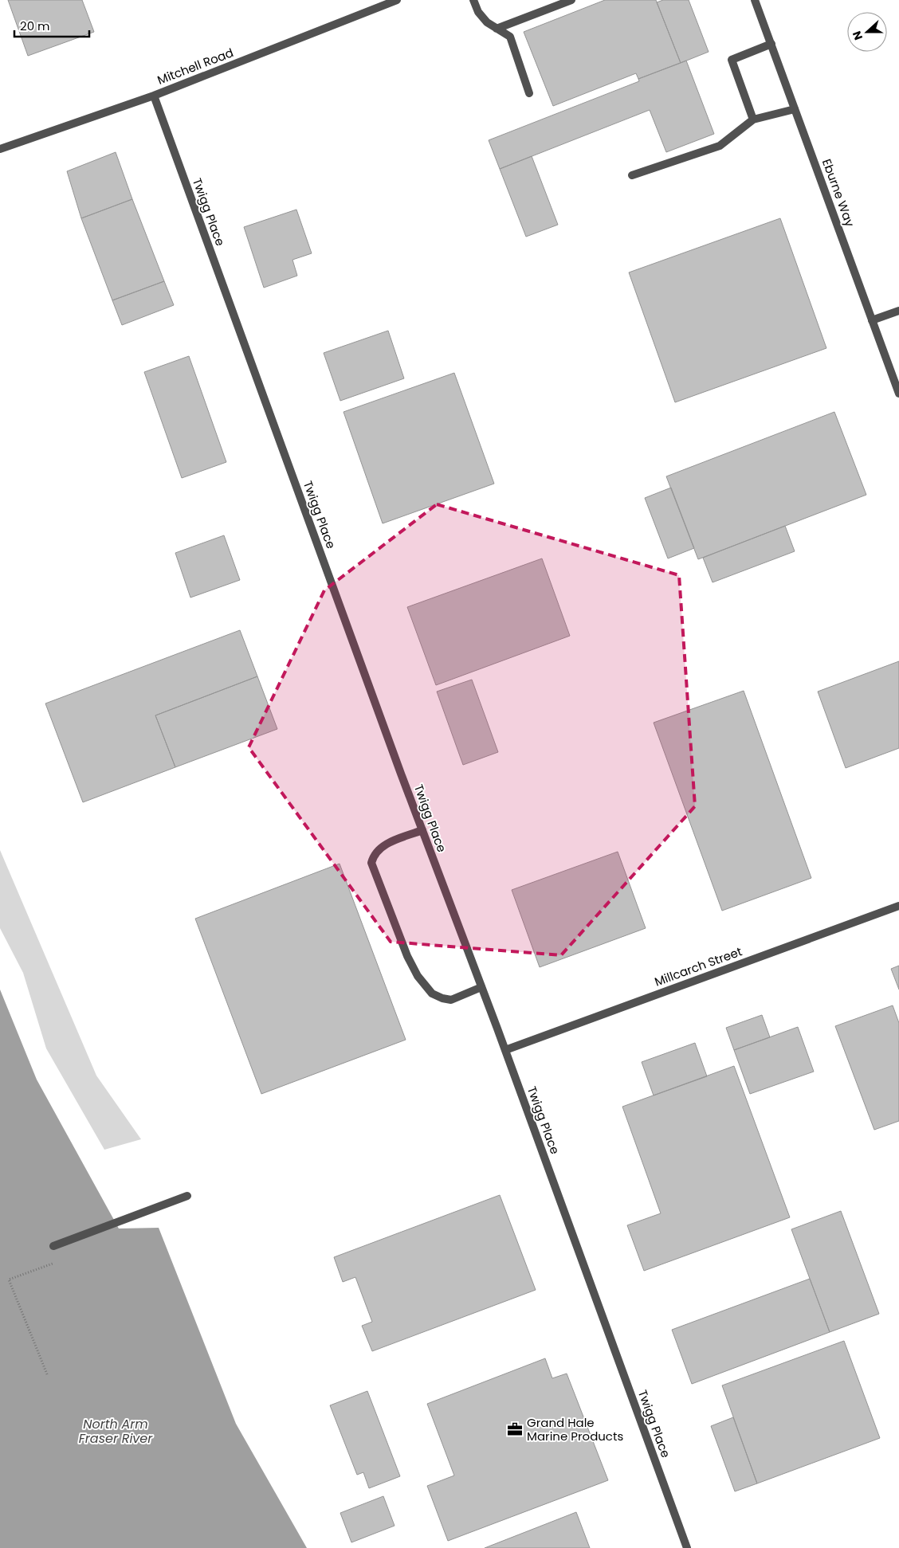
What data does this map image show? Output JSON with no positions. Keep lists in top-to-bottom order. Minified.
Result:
{"streets":{"street":["Mitchell Road","Eburne Way","Twigg Place","Millcarch Street"]},"crossings":[["Mitchell Road","Twigg Place"],["Twigg Place","Millcarch Street"]],"water":["North Arm Fraser River"],"places":{"office":["Grand Hale Marine Products"]},"scale_bar":"20 m","north":"left"}
